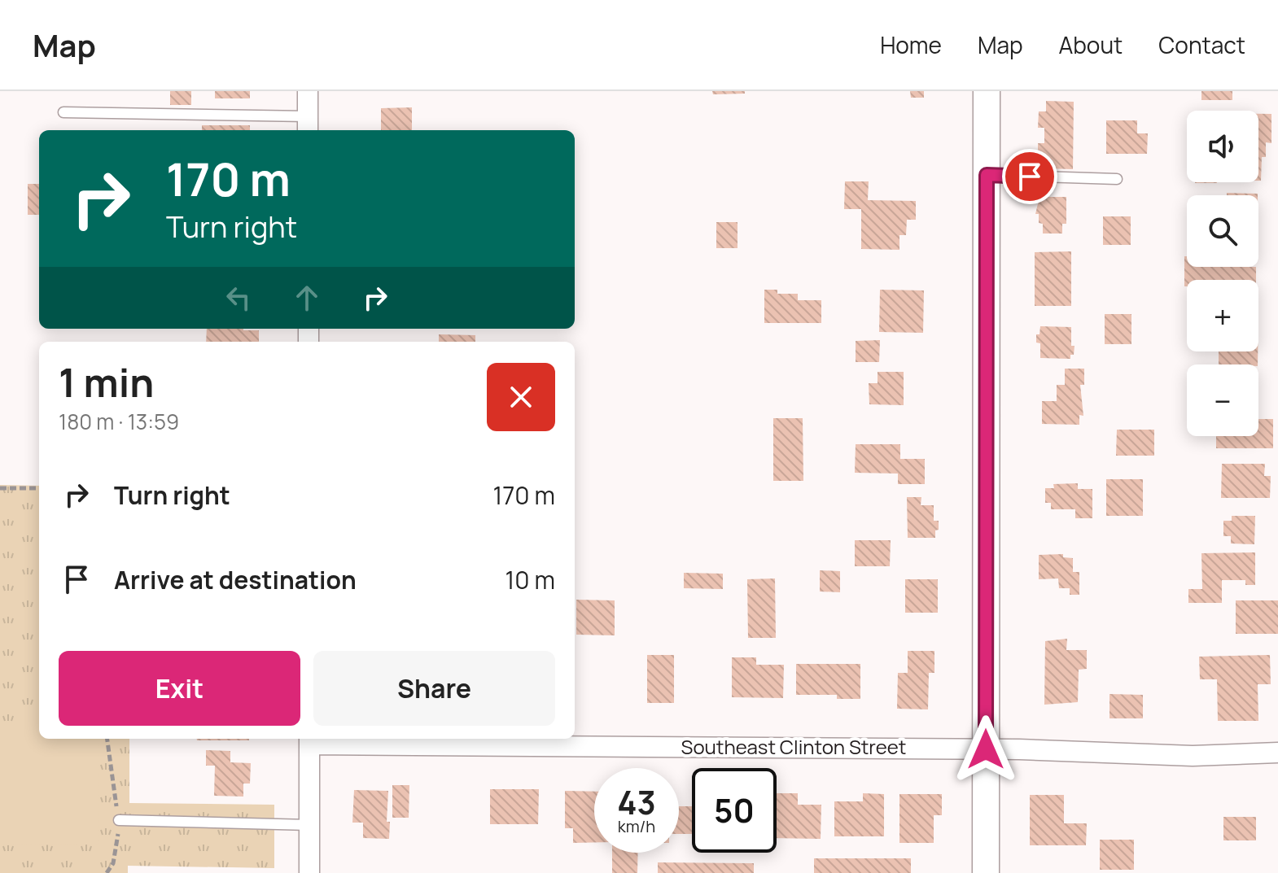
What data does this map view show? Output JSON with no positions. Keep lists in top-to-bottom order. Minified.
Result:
{"streets":{"street":["Southeast Clinton Street"]},"page":{"header":"Map","nav":["Home","Map","About","Contact"],"map_buttons":["+","−"],"turn":["170 m","Turn right"],"heading":["1 min","180 m · 13:59"],"list":[{"name":"Turn right","value":"170 m"},{"name":"Arrive at destination","value":"10 m"}],"buttons":["Exit","Share"],"speed":"43 km/h","limit":"50"}}
